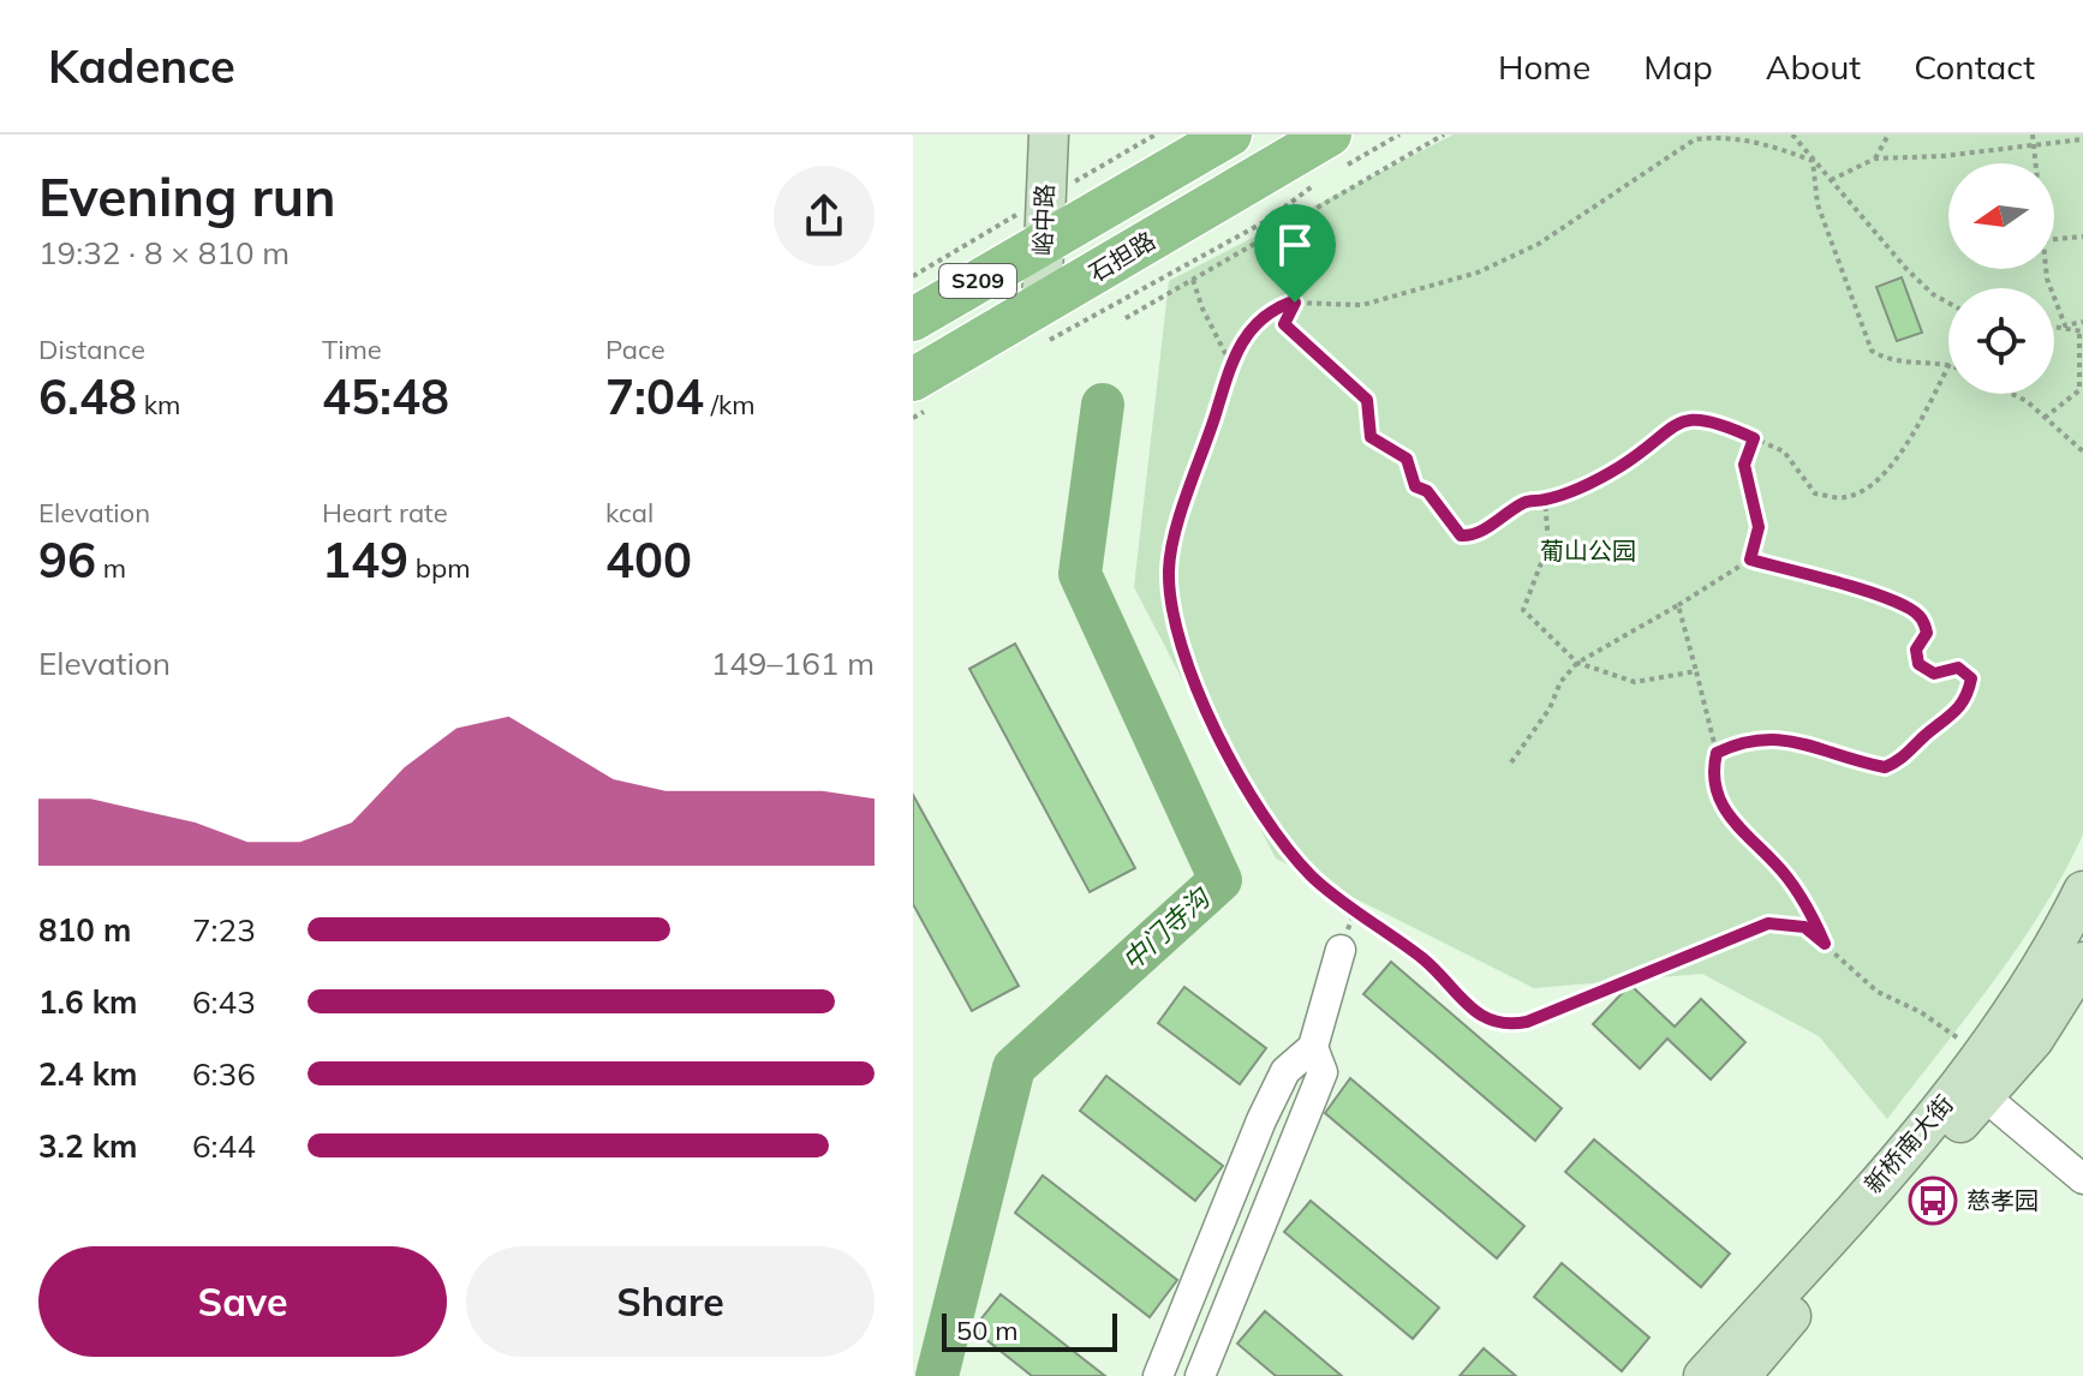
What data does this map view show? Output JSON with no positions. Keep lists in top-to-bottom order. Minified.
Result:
{"streets":{"main road":["峪中路","石担路","S209","新桥南大街"]},"crossings":[["峪中路","石担路"],["峪中路","S209"]],"water":["中门寺沟"],"parks":["葡山公园"],"places":{"bus stop":["慈孝园"]},"scale_bar":"50 m","north":"left","page":{"header":"Kadence","nav":["Home","Map","About","Contact"],"heading":["Evening run","19:32 · 8 × 810 m"],"stats":[["Distance","6.48 km"],["Time","45:48"],["Pace","7:04 /km"],["Elevation","96 m"],["Heart rate","149 bpm"],["kcal","400"]],"chart":["Elevation","149–161 m"],"list":[{"name":"810 m","note":"7:23"},{"name":"1.6 km","note":"6:43"},{"name":"2.4 km","note":"6:36"},{"name":"3.2 km","note":"6:44"}],"buttons":["Save","Share"],"scale":"50 m"}}
